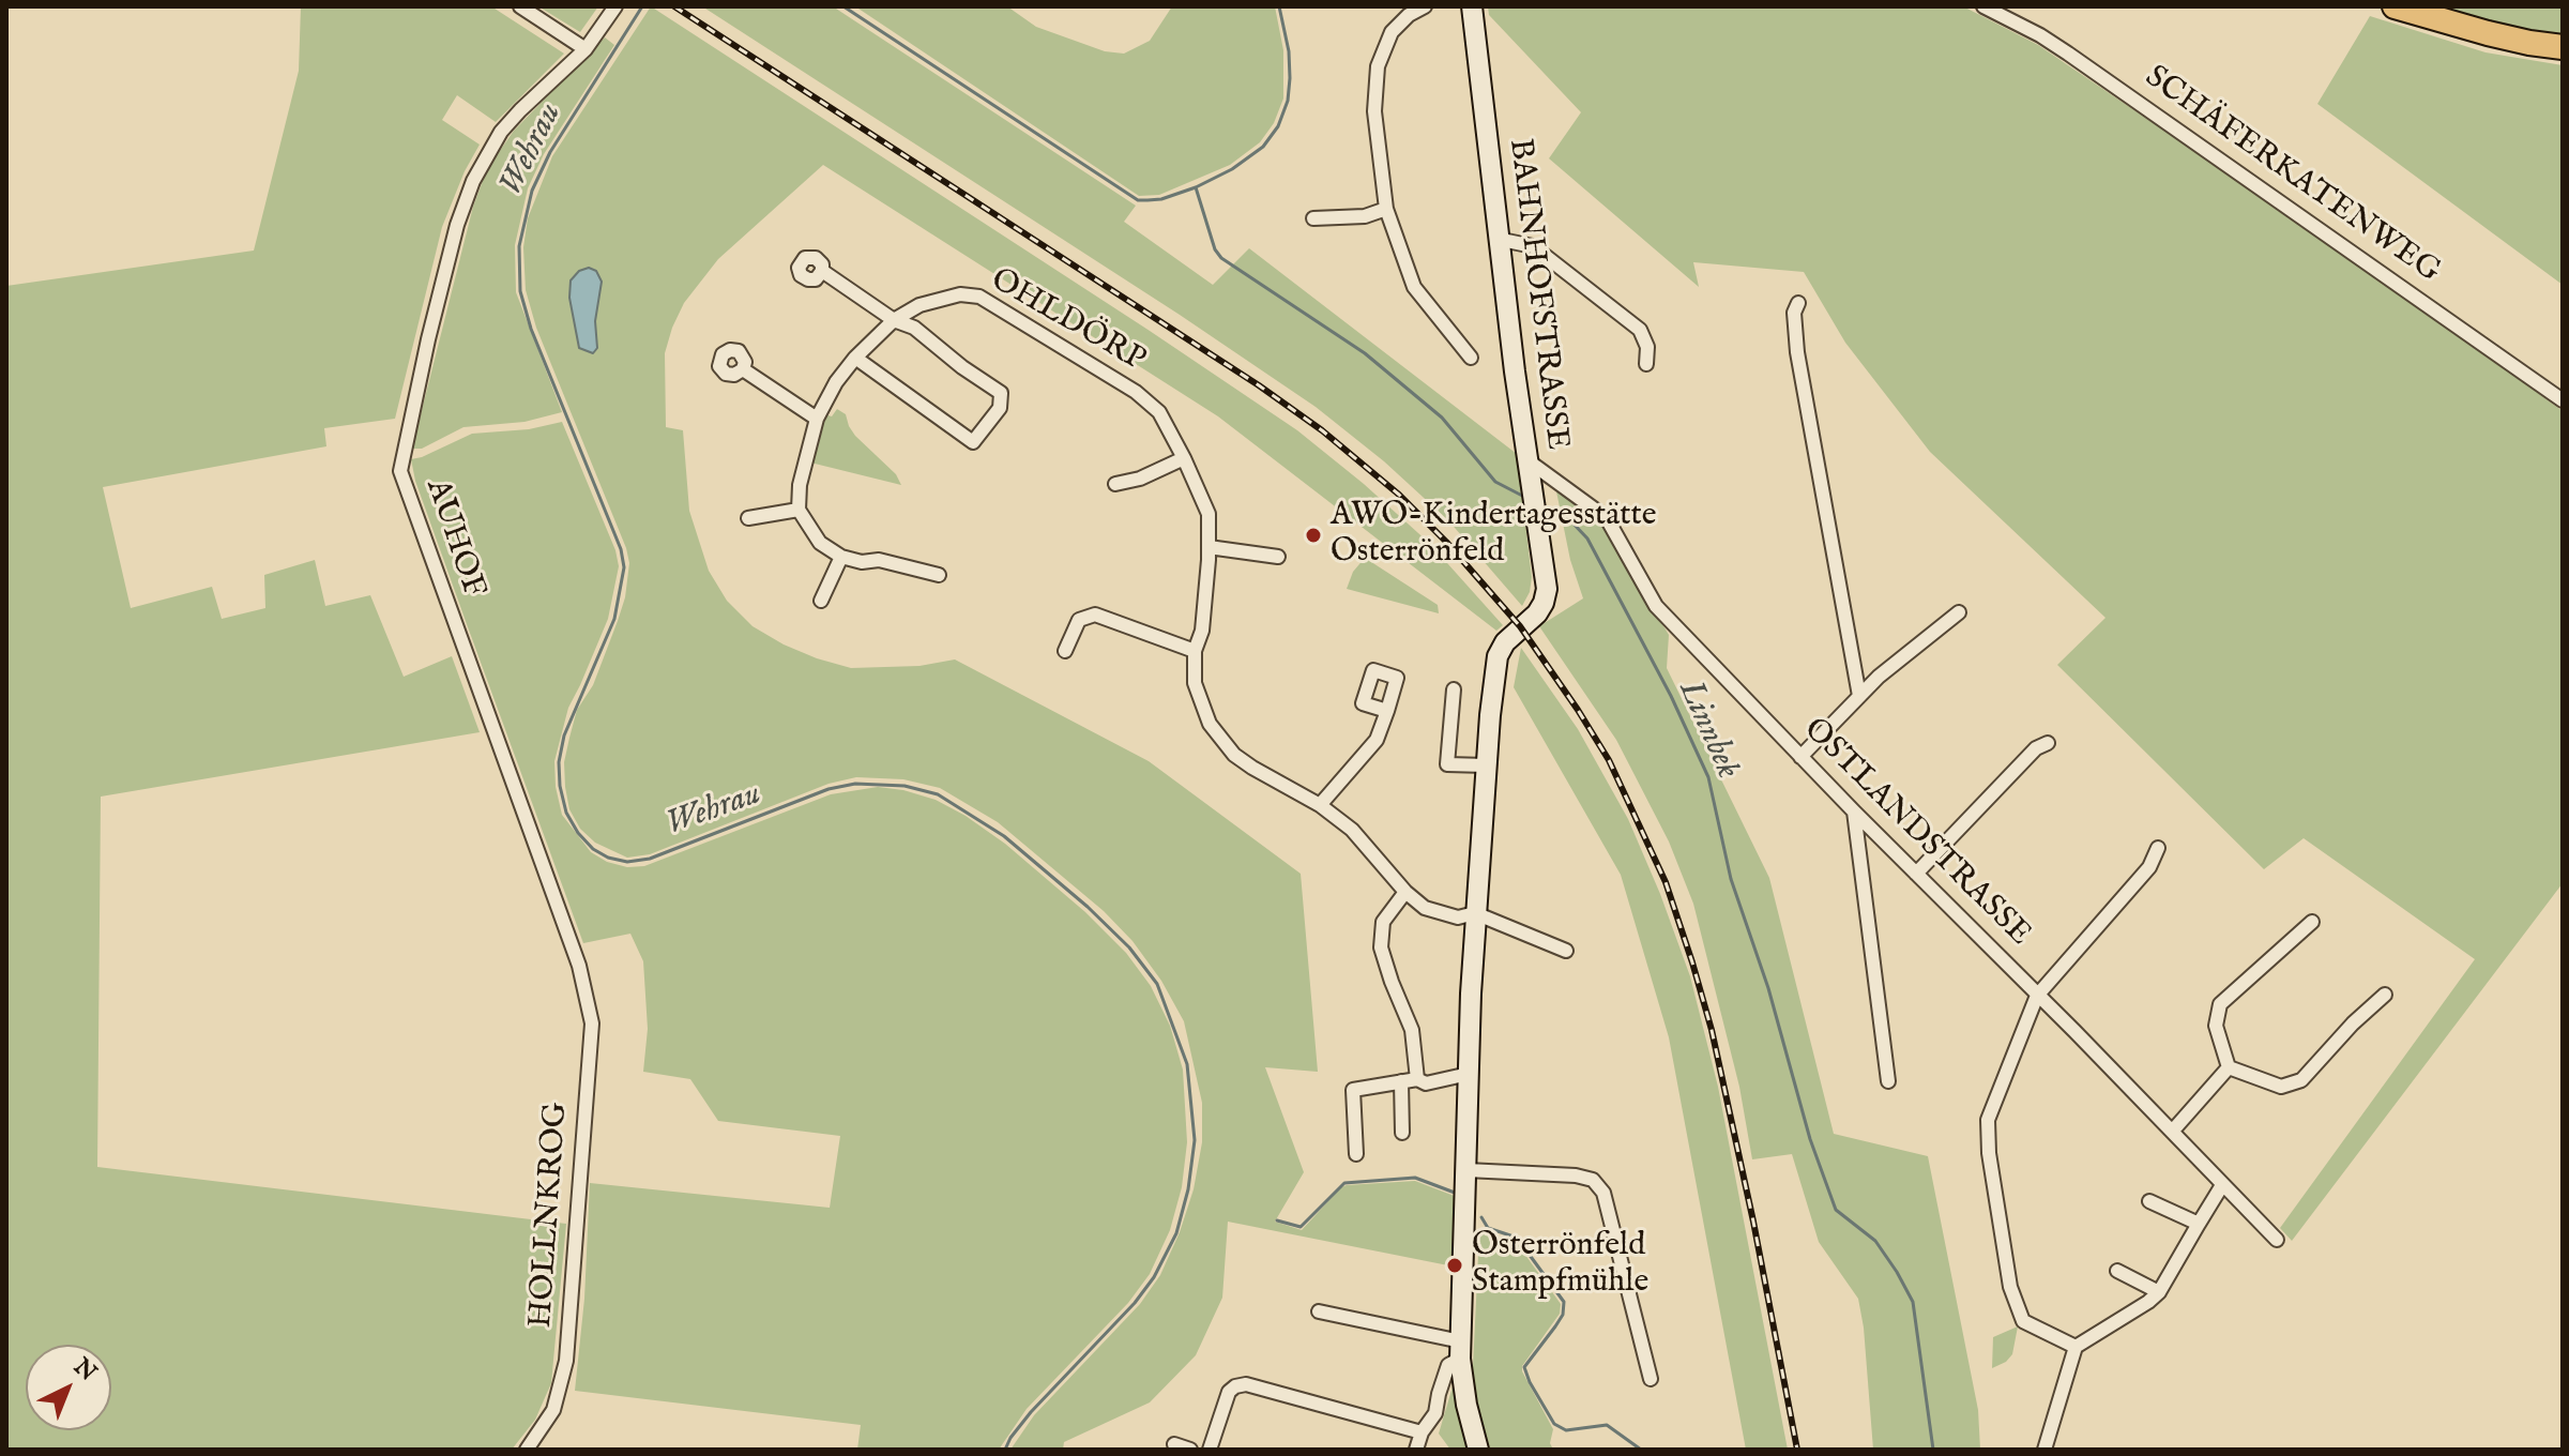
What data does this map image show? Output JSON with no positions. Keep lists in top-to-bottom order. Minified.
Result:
{"streets":{"main road":["BAHNHOFSTRASSE"],"street":["SCHÄFERKATENWEG","OHLDÖRP","AUHOF","OSTLANDSTRASSE","HOLLNKROG"]},"crossings":[["BAHNHOFSTRASSE","OSTLANDSTRASSE"],["AUHOF","HOLLNKROG"]],"water":["Wehrau","Linnbek"],"places":["AWO-Kindertagesstätte Osterrönfeld","Osterrönfeld Stampfmühle"],"north":"top right"}
